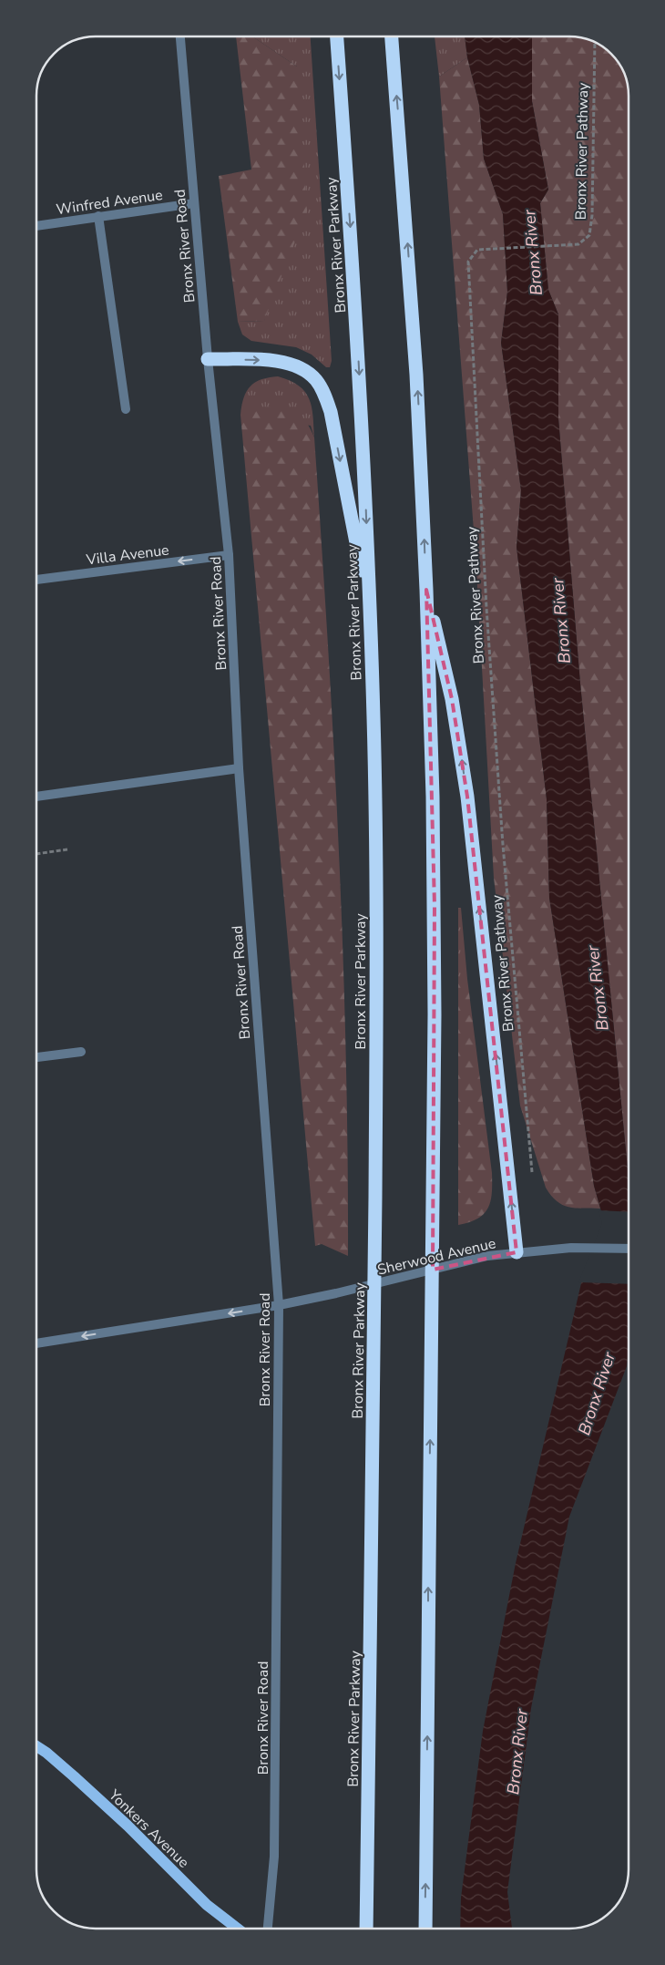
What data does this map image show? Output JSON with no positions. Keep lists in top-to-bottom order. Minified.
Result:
{"streets":{"highway":["Bronx River Parkway"],"main road":["Yonkers Avenue"],"street":["Winfred Avenue","Bronx River Road","Villa Avenue","Sherwood Avenue"],"path":["Bronx River Pathway"]},"crossings":[["Winfred Avenue","Bronx River Road"],["Bronx River Road","Villa Avenue"],["Bronx River Road","Sherwood Avenue"]],"one_way":["Villa Avenue","Sherwood Avenue"],"water":["Bronx River"]}
